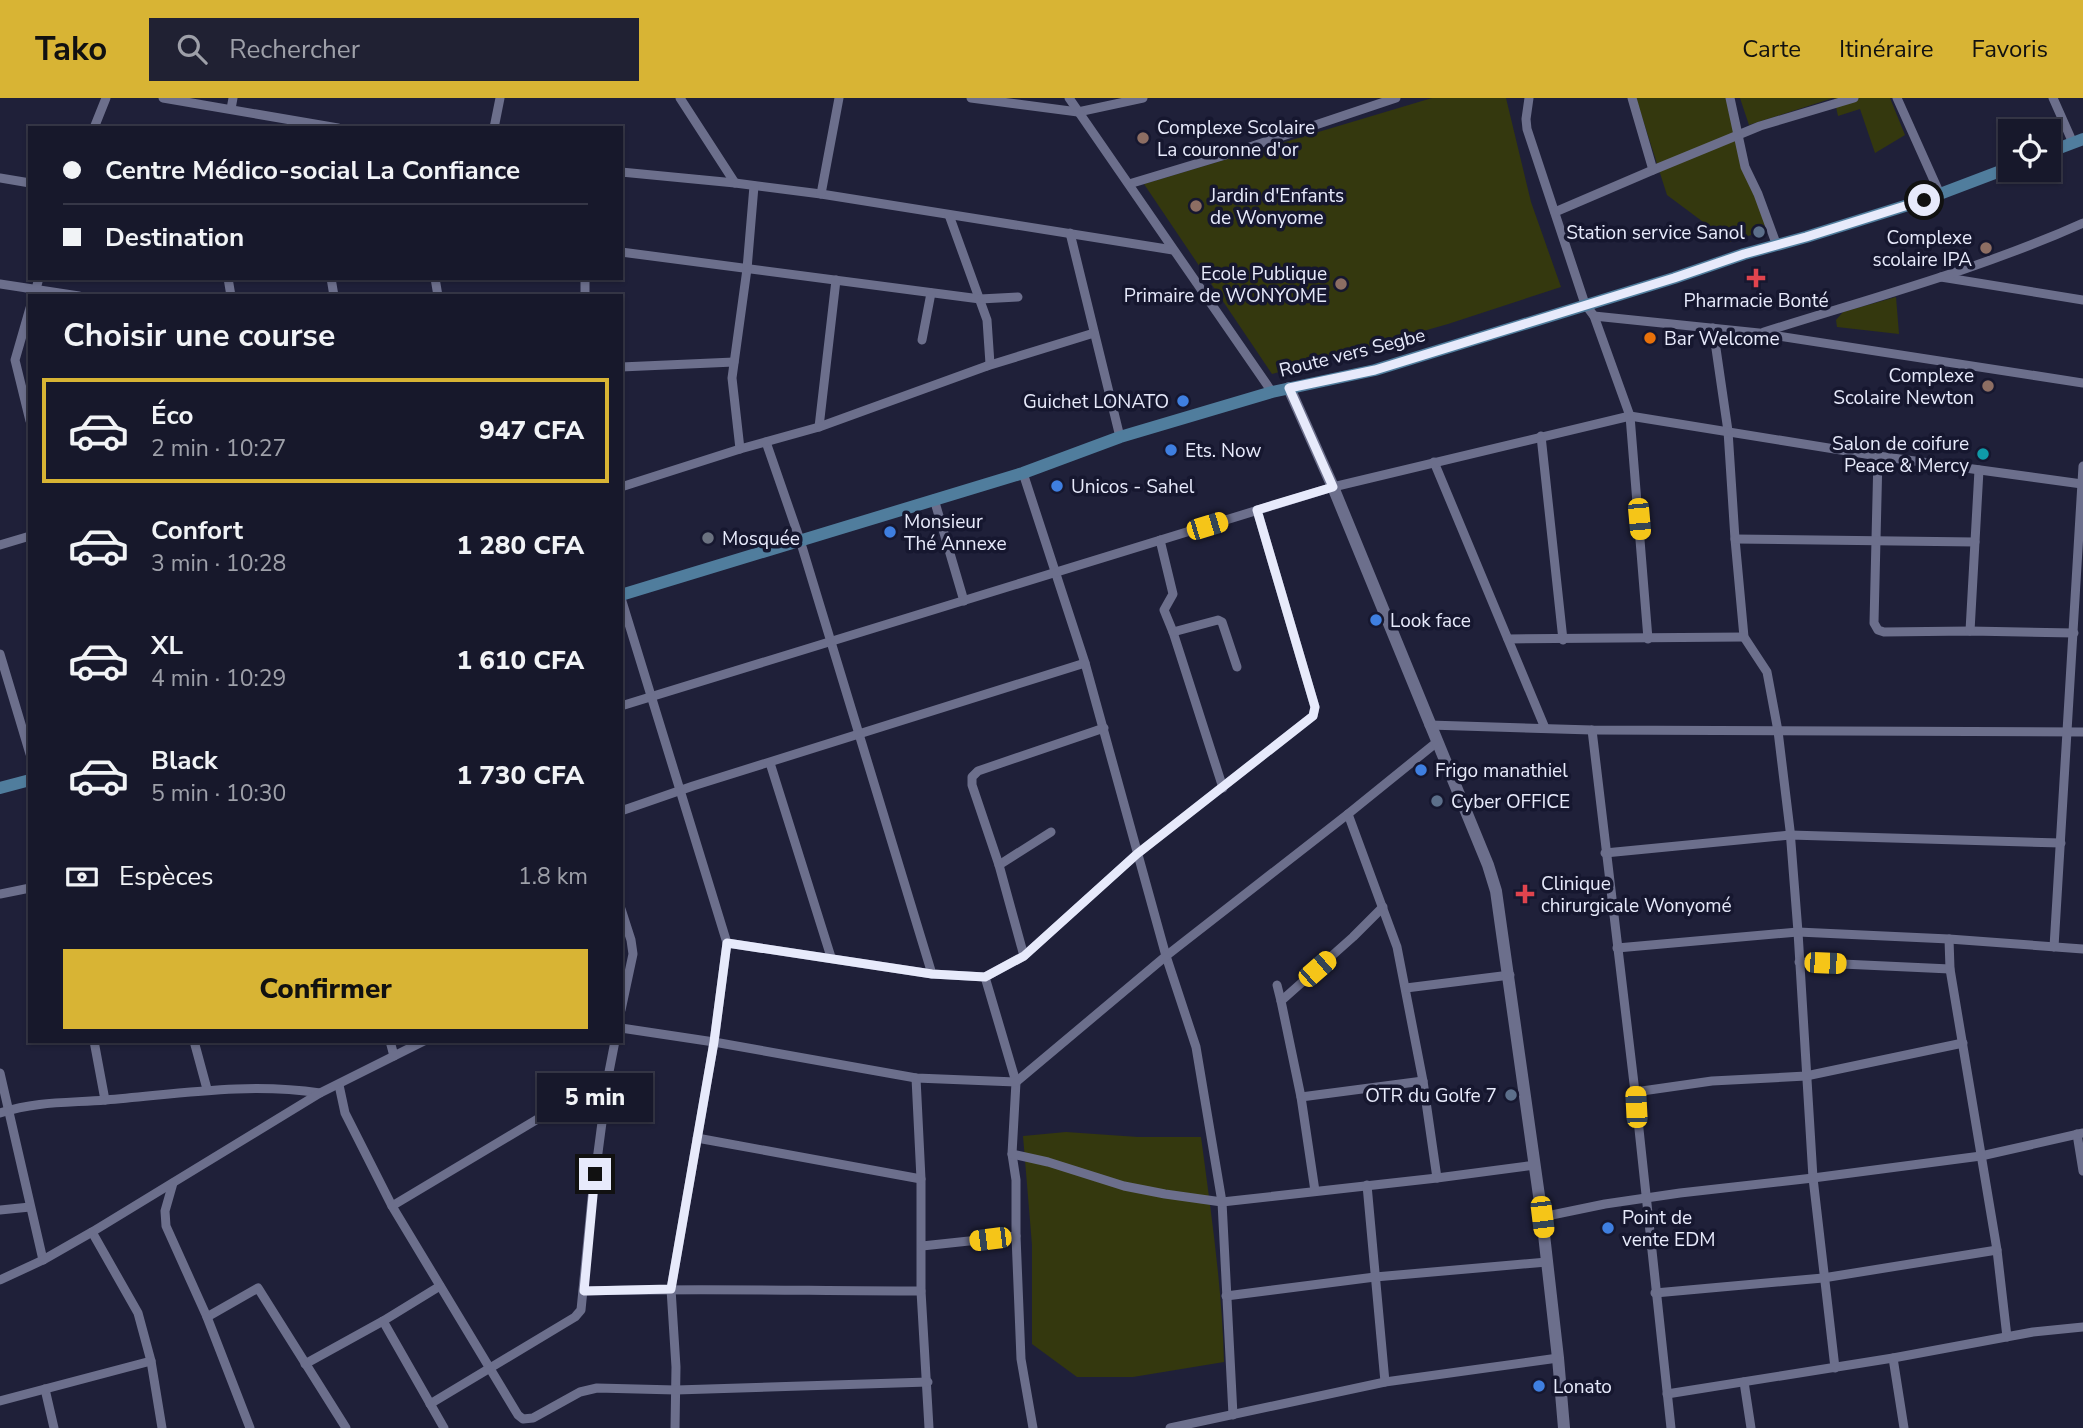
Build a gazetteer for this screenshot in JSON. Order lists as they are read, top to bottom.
{
  "streets": {
    "main road": ["Route vers Segbe"]
  },
  "places": {
    "other": [
      "Complexe Scolaire La couronne d'or",
      "Jardin d'Enfants de Wonyome",
      "Station service Sanol",
      "Complexe scolaire IPA",
      "Ecole Publique Primaire de WONYOME",
      "Bar Welcome",
      "Complexe Scolaire Newton",
      "Guichet LONATO",
      "Ets. Now",
      "Salon de coifure Peace & Mercy",
      "Unicos - Sahel",
      "Monsieur Thé Annexe",
      "Mosquée",
      "Look face",
      "Frigo manathiel",
      "Cyber OFFICE",
      "OTR du Golfe 7",
      "Point de vente EDM",
      "Lonato"
    ],
    "health": ["Pharmacie Bonté", "Clinique chirurgicale Wonyomé"]
  },
  "page": {
    "header": "Tako",
    "search": "Rechercher",
    "nav": ["Carte", "Itinéraire", "Favoris"],
    "banner": ["Centre Médico-social La Confiance", "Destination"],
    "heading": "Choisir une course",
    "list": [
      {
        "name": "Éco",
        "note": "2 min · 10:27",
        "value": "947 CFA"
      },
      {
        "name": "Confort",
        "note": "3 min · 10:28",
        "value": "1 280 CFA"
      },
      {
        "name": "XL",
        "note": "4 min · 10:29",
        "value": "1 610 CFA"
      },
      {
        "name": "Black",
        "note": "5 min · 10:30",
        "value": "1 730 CFA"
      }
    ],
    "pay": ["Espèces", "1.8 km"],
    "buttons": "Confirmer",
    "bubble": "5 min"
  }
}
